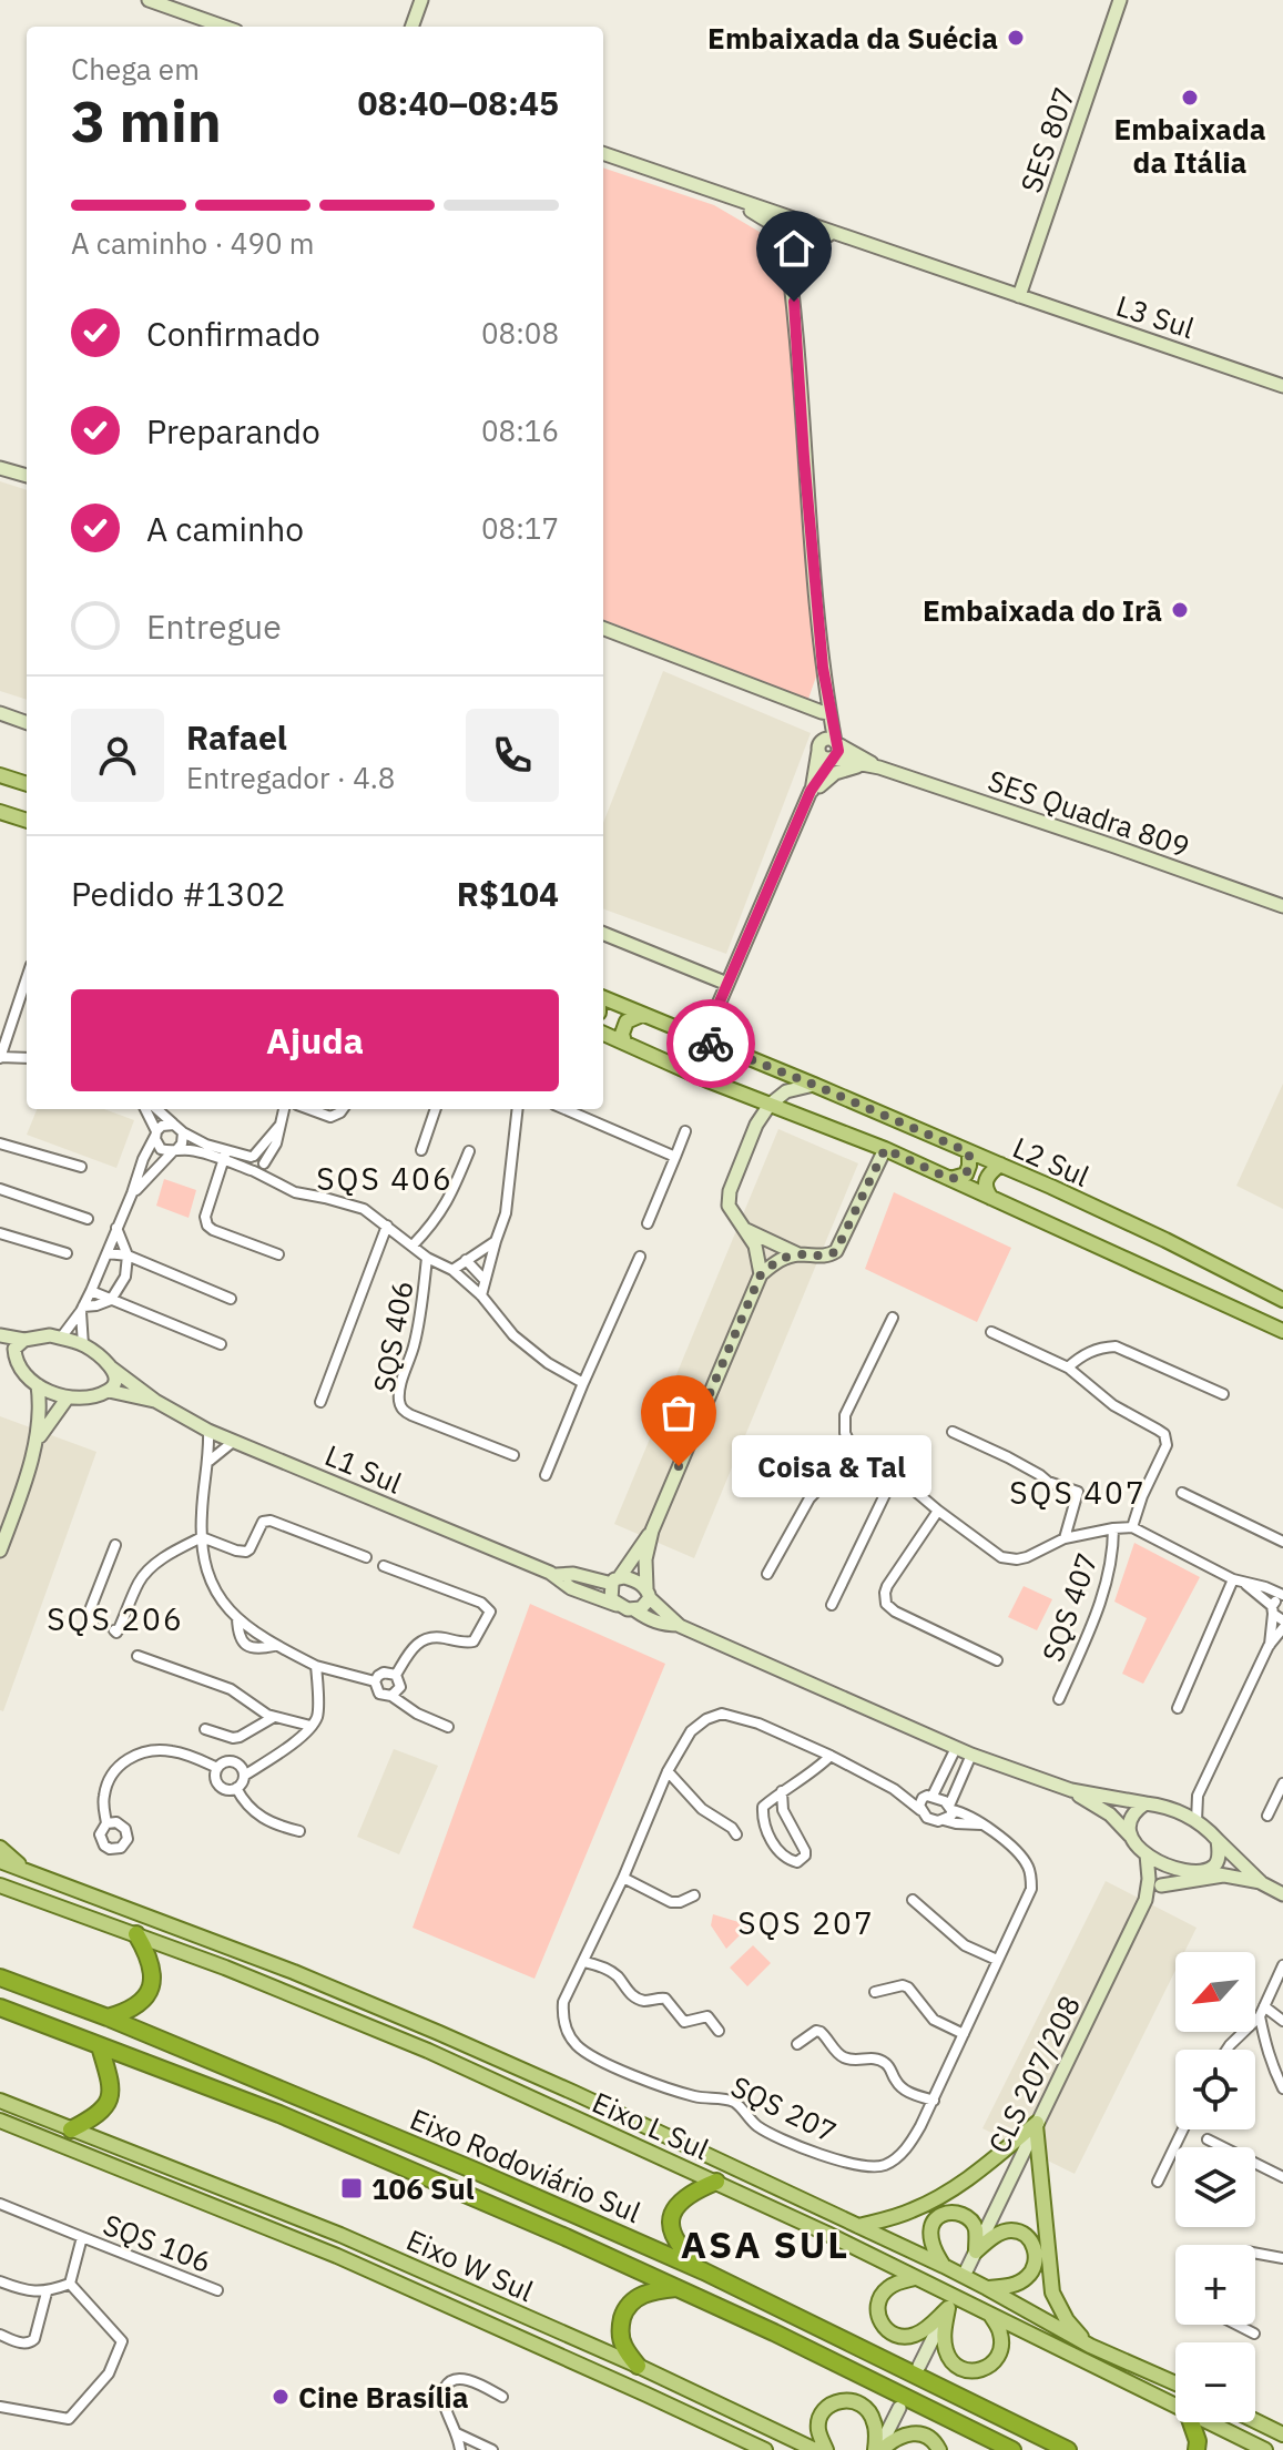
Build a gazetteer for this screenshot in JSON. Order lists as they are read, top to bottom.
{
  "streets": {
    "highway": ["Eixo Rodoviário Sul"],
    "main road": ["L2 Sul", "Eixo L Sul", "Eixo W Sul"],
    "street": [
      "SES 807",
      "L3 Sul",
      "SES Quadra 809",
      "SQS 406",
      "L1 Sul",
      "SQS 407",
      "CLS 207/208",
      "SQS 207",
      "SQS 106"
    ]
  },
  "crossings": [
    ["SES 807", "L3 Sul"]
  ],
  "districts": [
    "SQS 406",
    "SQS 407",
    "SQS 206",
    "SQS 207",
    "ASA SUL"
  ],
  "places": {
    "other": [
      "Embaixada da Suécia",
      "Embaixada da Itália",
      "Embaixada do Irã",
      "Coisa & Tal",
      "Cine Brasília"
    ],
    "transit": ["106 Sul"]
  },
  "north": "bottom left",
  "page": {
    "heading": ["3 min", "Chega em", "08:40–08:45"],
    "panel": [
      "Rafael",
      "Entregador · 4.8",
      "Pedido #1302",
      "R$104"
    ],
    "bar": "A caminho · 490 m",
    "list": [
      ["Confirmado", "08:08"],
      ["Preparando", "08:16"],
      ["A caminho", "08:17"],
      "Entregue"
    ],
    "buttons": "Ajuda",
    "bubble": "Coisa & Tal",
    "map_buttons": ["+", "−"]
  }
}
